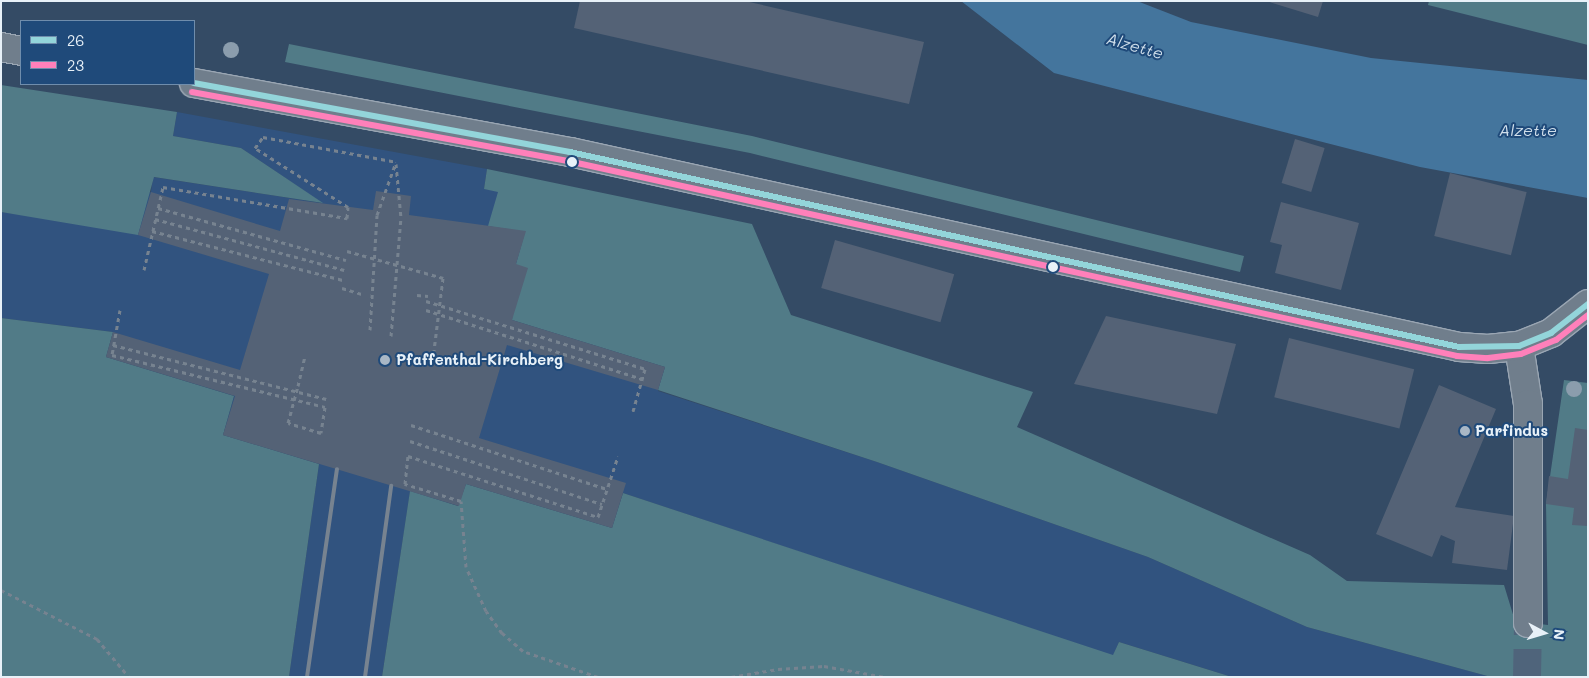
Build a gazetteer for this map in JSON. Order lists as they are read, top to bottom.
{
  "water": ["Alzette"],
  "places": ["Pfaffenthal-Kirchberg", "Parfindus"],
  "lines": ["transit line 26", "transit line 23"],
  "legend": ["26", "23"],
  "north": "right"
}
